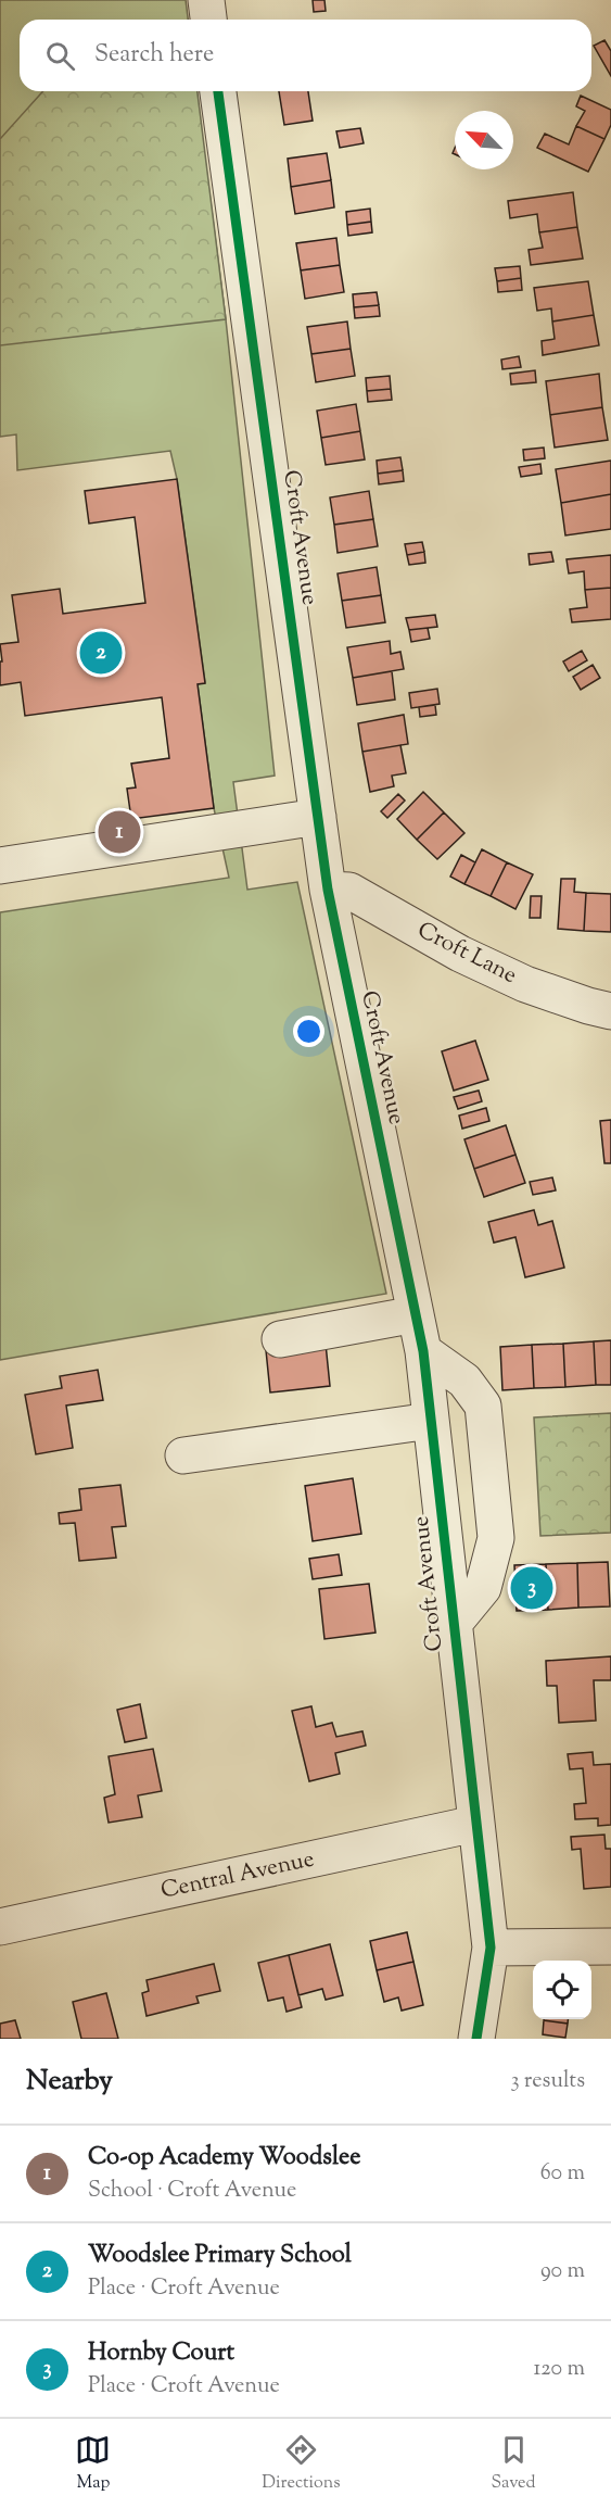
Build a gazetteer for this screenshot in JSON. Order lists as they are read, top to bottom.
{
  "streets": {
    "street": ["Croft Avenue", "Croft Lane", "Central Avenue"]
  },
  "crossings": [
    ["Croft Avenue", "Croft Lane"],
    ["Croft Avenue", "Central Avenue"]
  ],
  "north": "top left",
  "page": {
    "search": "Search here",
    "pins": ["2", "1", "3"],
    "heading": ["Nearby", "3 results"],
    "list": [
      {
        "mark": "1",
        "name": "Co-op Academy Woodslee",
        "note": "School · Croft Avenue",
        "value": "60 m"
      },
      {
        "mark": "2",
        "name": "Woodslee Primary School",
        "note": "Place · Croft Avenue",
        "value": "90 m"
      },
      {
        "mark": "3",
        "name": "Hornby Court",
        "note": "Place · Croft Avenue",
        "value": "120 m"
      }
    ],
    "nav": ["Map", "Directions", "Saved"]
  }
}
